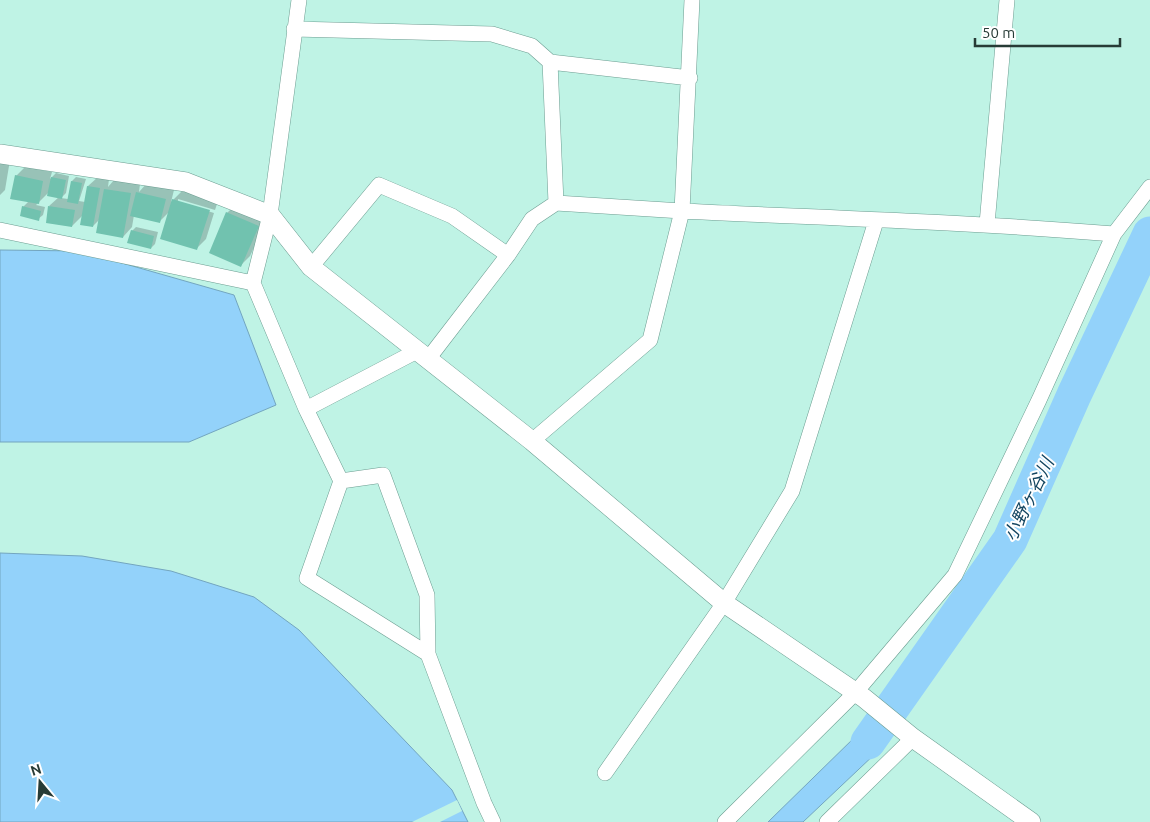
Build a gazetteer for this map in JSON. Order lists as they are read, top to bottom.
{
  "water": ["小野ヶ谷川"],
  "scale_bar": "50 m",
  "north": "top"
}
